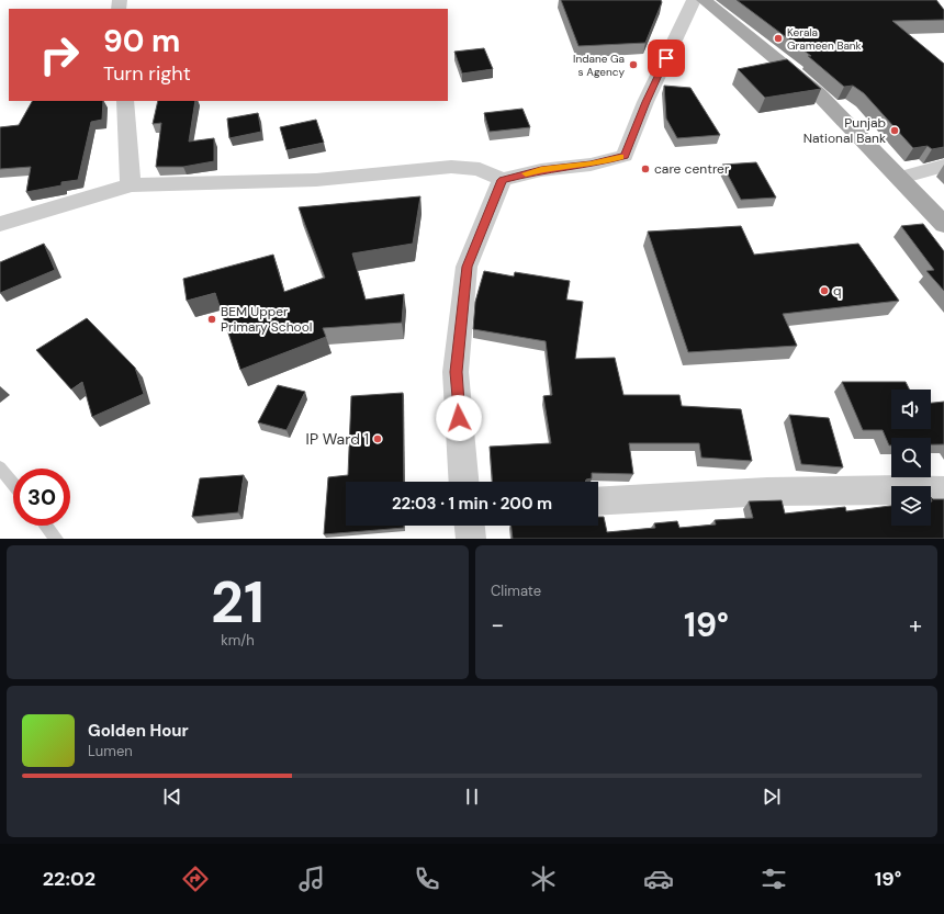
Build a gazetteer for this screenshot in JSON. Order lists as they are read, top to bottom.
{
  "places": [
    "Kerala Grameen Bank",
    "Indane Ga s Agency",
    "Punjab National Bank",
    "care centrer",
    "q",
    "BEM Upper Primary School",
    "IP Ward 1"
  ],
  "page": {
    "turn": ["90 m", "Turn right"],
    "limit": "30",
    "trip": "22:03 · 1 min · 200 m",
    "tile": [
      ["21", "km/h"],
      "Climate"
    ],
    "heat": ["−", "19°", "+"],
    "song": ["Golden Hour", "Lumen"],
    "tabs": ["22:02", "19°"]
  }
}
